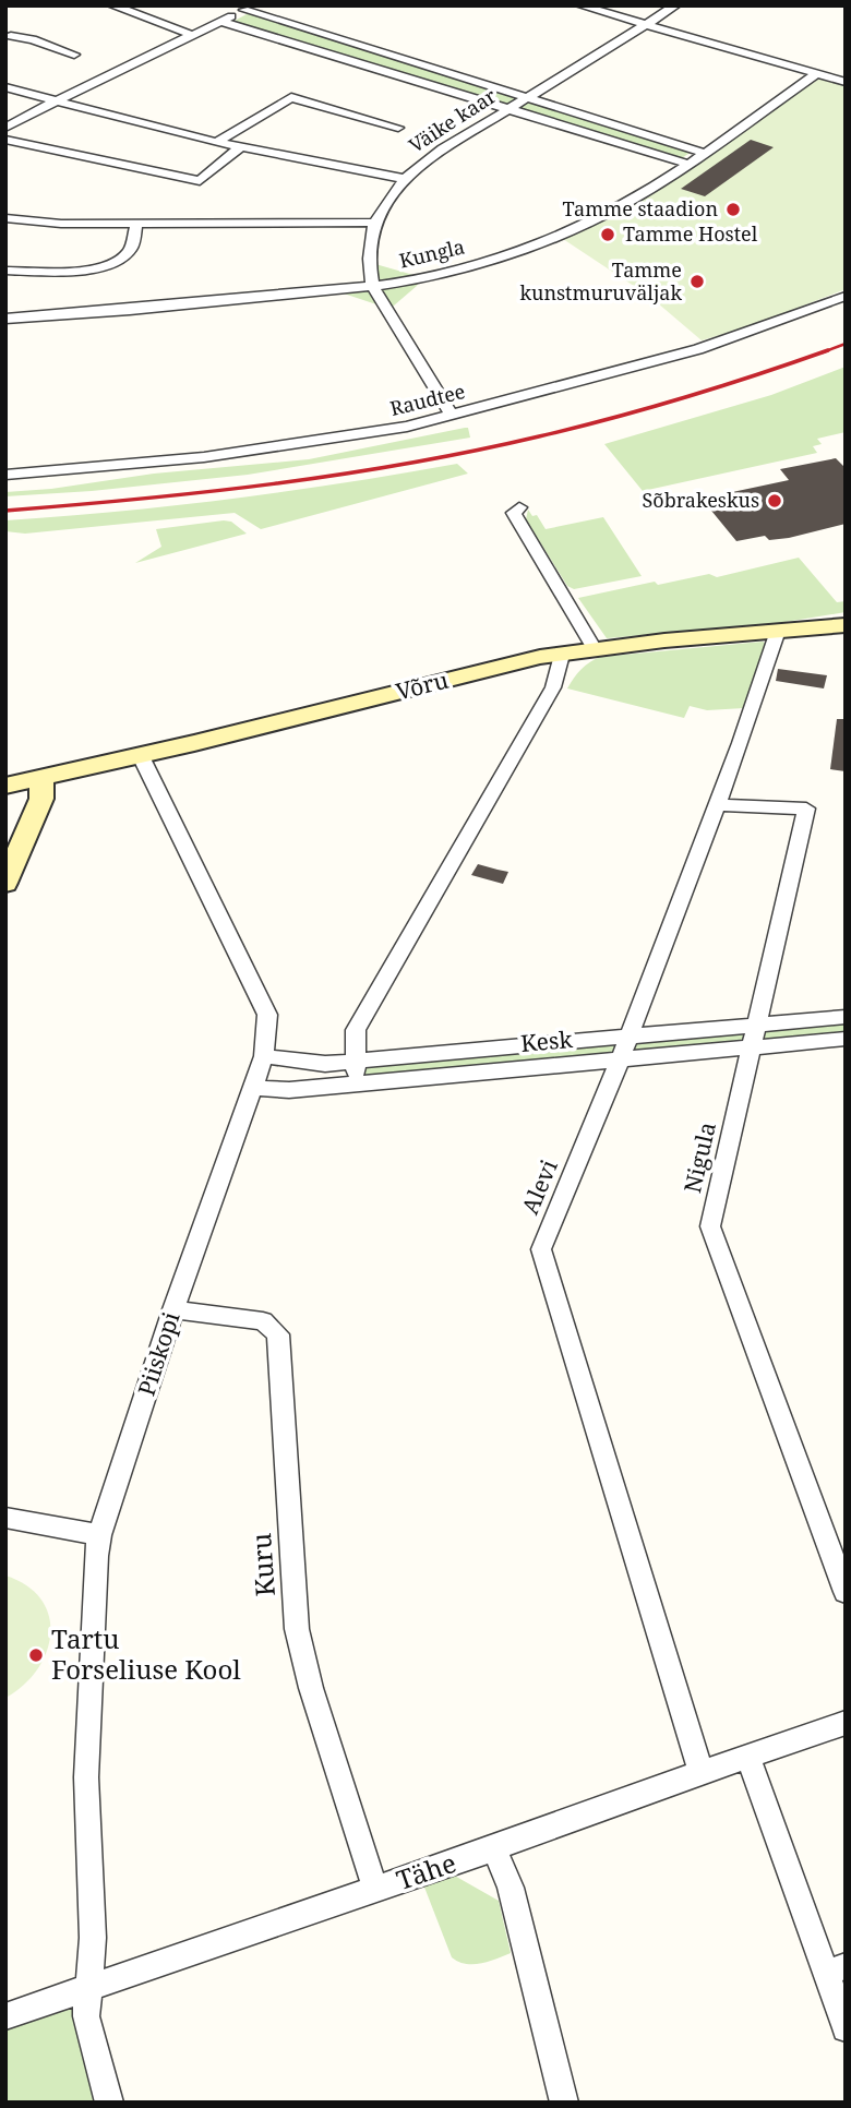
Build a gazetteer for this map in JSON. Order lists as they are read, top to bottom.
{
  "streets": {
    "main road": ["Võru"],
    "street": [
      "Väike kaar",
      "Kungla",
      "Raudtee",
      "Kesk",
      "Nigula",
      "Alevi",
      "Piiskopi",
      "Kuru",
      "Tähe"
    ]
  },
  "crossings": [
    ["Väike kaar", "Kungla"],
    ["Võru", "Alevi"],
    ["Võru", "Piiskopi"],
    ["Kesk", "Nigula"],
    ["Kesk", "Alevi"],
    ["Kesk", "Piiskopi"],
    ["Nigula", "Alevi"],
    ["Alevi", "Tähe"],
    ["Piiskopi", "Kuru"],
    ["Piiskopi", "Tähe"],
    ["Kuru", "Tähe"]
  ],
  "places": [
    "Tamme staadion",
    "Tamme Hostel",
    "Tamme kunstmuruväljak",
    "Sõbrakeskus",
    "Tartu Forseliuse Kool"
  ]
}
